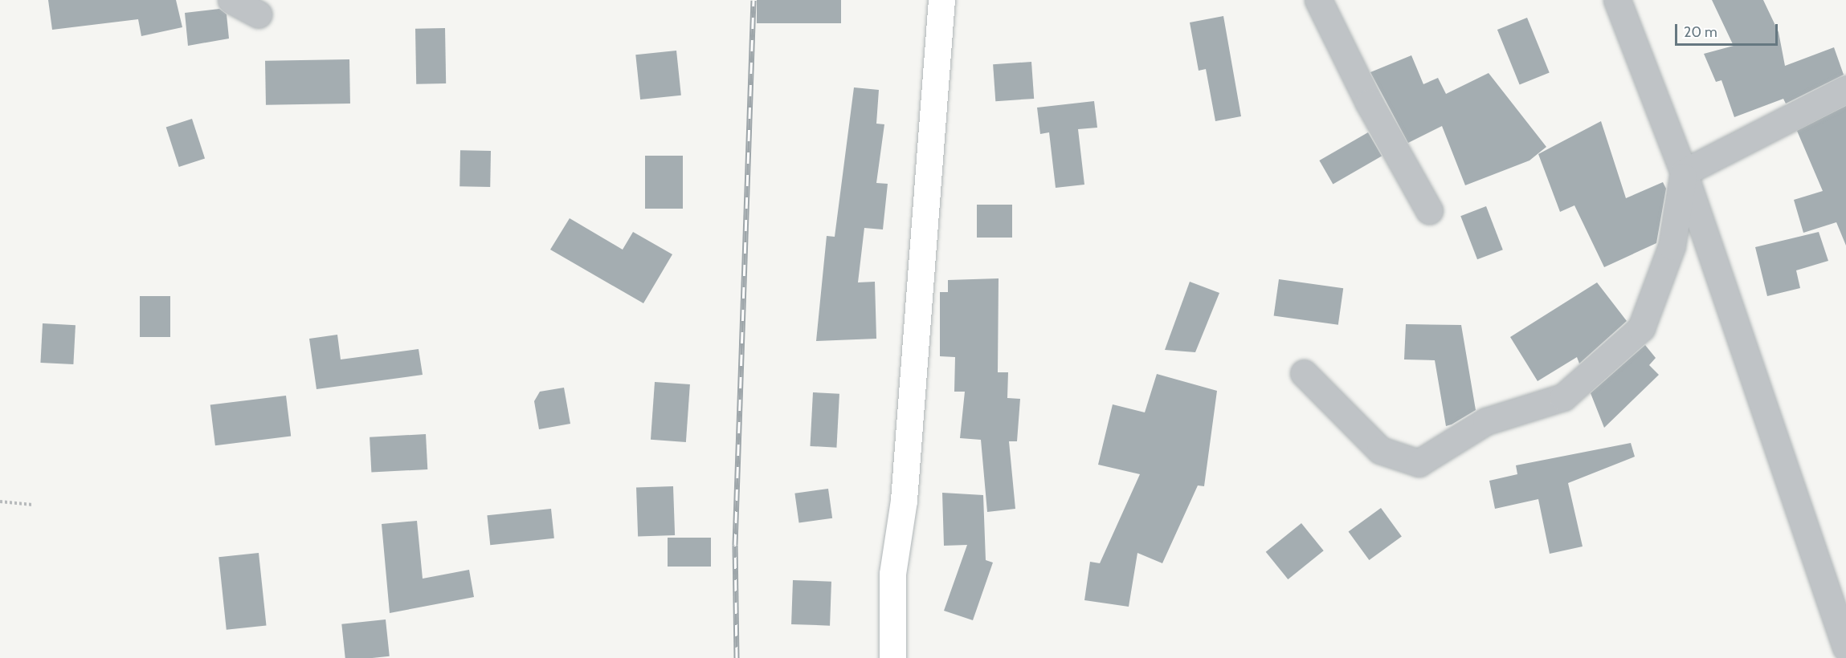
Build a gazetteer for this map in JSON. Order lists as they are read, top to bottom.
{
  "scale_bar": "20 m"
}
